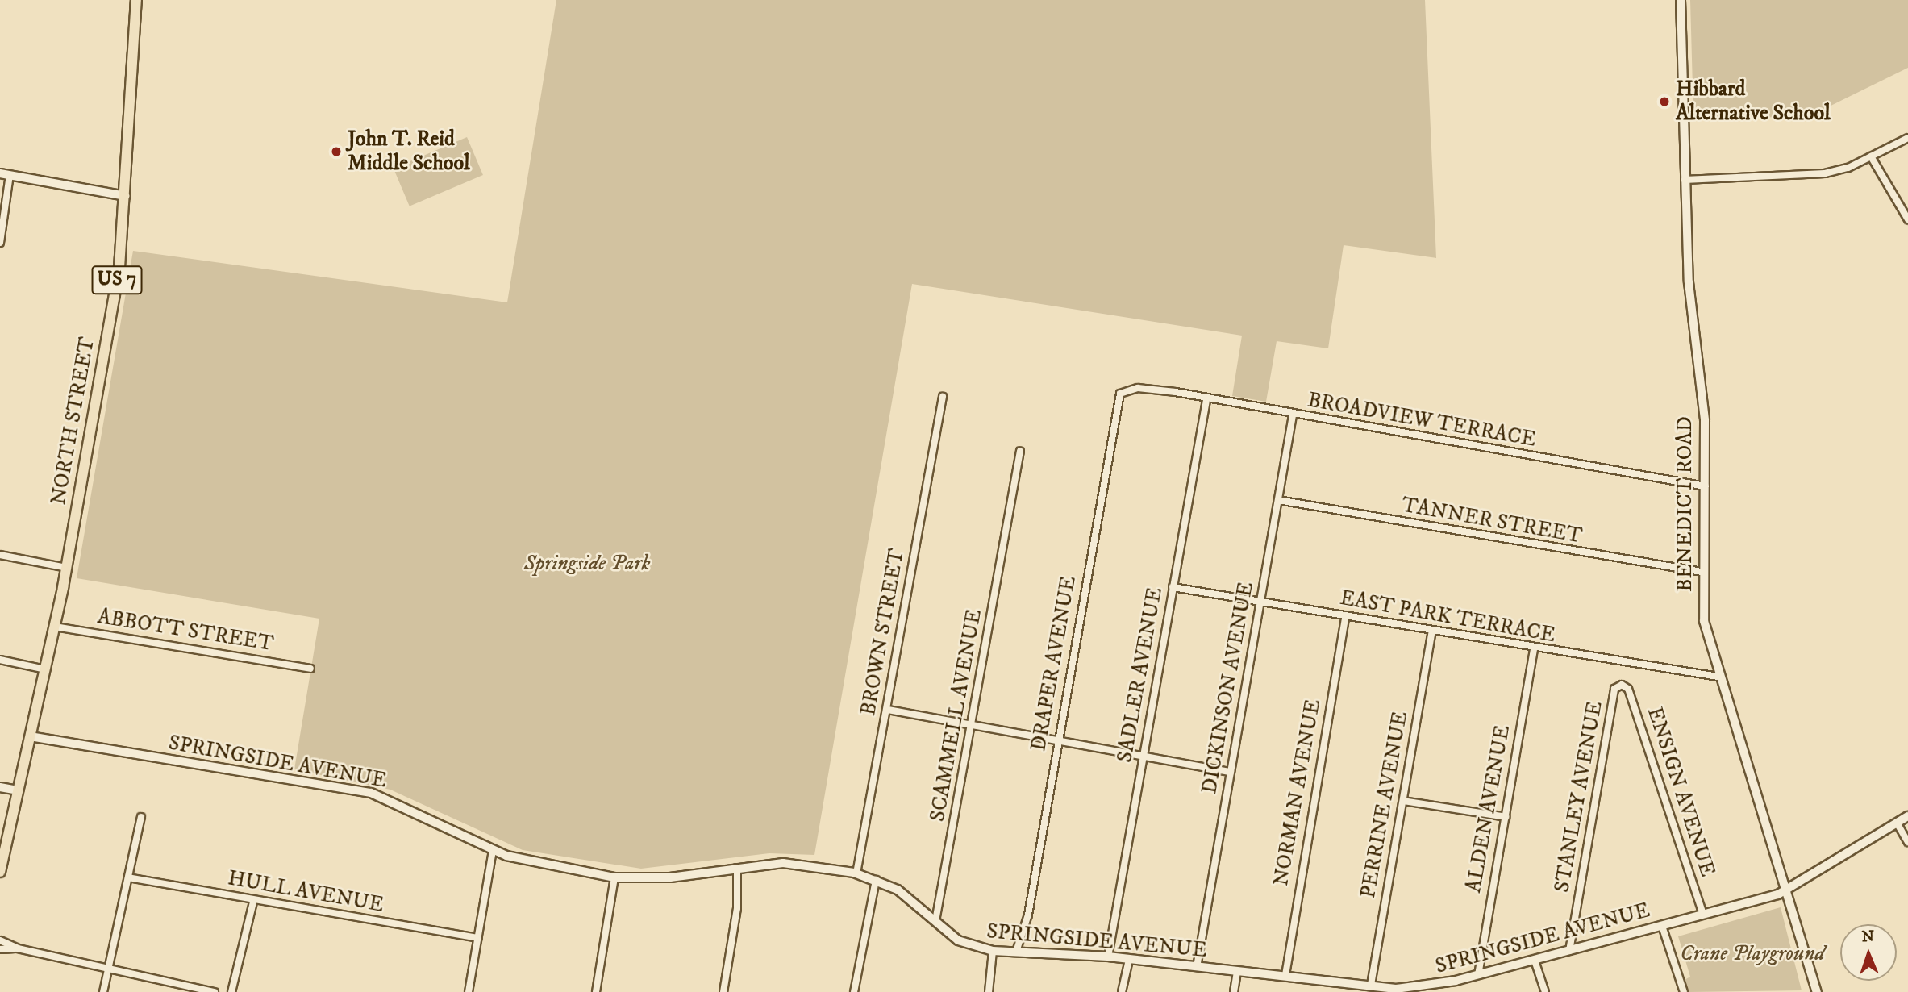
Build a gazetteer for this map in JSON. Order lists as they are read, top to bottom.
{
  "streets": {
    "main road": ["US 7", "NORTH STREET"],
    "street": [
      "BROADVIEW TERRACE",
      "BENEDICT ROAD",
      "TANNER STREET",
      "EAST PARK TERRACE",
      "ABBOTT STREET",
      "BROWN STREET",
      "DRAPER AVENUE",
      "SADLER AVENUE",
      "DICKINSON AVENUE",
      "SCAMMELL AVENUE",
      "SPRINGSIDE AVENUE",
      "ENSIGN AVENUE",
      "NORMAN AVENUE",
      "STANLEY AVENUE",
      "PERRINE AVENUE",
      "ALDEN AVENUE",
      "HULL AVENUE"
    ]
  },
  "crossings": [
    ["BROADVIEW TERRACE", "BENEDICT ROAD"],
    ["BROADVIEW TERRACE", "DRAPER AVENUE"],
    ["BROADVIEW TERRACE", "SADLER AVENUE"],
    ["BROADVIEW TERRACE", "DICKINSON AVENUE"],
    ["NORTH STREET", "ABBOTT STREET"],
    ["NORTH STREET", "SPRINGSIDE AVENUE"],
    ["BENEDICT ROAD", "TANNER STREET"],
    ["BENEDICT ROAD", "EAST PARK TERRACE"],
    ["BENEDICT ROAD", "SPRINGSIDE AVENUE"],
    ["TANNER STREET", "DICKINSON AVENUE"],
    ["EAST PARK TERRACE", "SADLER AVENUE"],
    ["EAST PARK TERRACE", "DICKINSON AVENUE"],
    ["EAST PARK TERRACE", "NORMAN AVENUE"],
    ["EAST PARK TERRACE", "PERRINE AVENUE"],
    ["EAST PARK TERRACE", "ALDEN AVENUE"],
    ["BROWN STREET", "SPRINGSIDE AVENUE"],
    ["DRAPER AVENUE", "SPRINGSIDE AVENUE"],
    ["SADLER AVENUE", "SPRINGSIDE AVENUE"],
    ["DICKINSON AVENUE", "SPRINGSIDE AVENUE"],
    ["SCAMMELL AVENUE", "SPRINGSIDE AVENUE"],
    ["SPRINGSIDE AVENUE", "ENSIGN AVENUE"],
    ["SPRINGSIDE AVENUE", "NORMAN AVENUE"],
    ["SPRINGSIDE AVENUE", "STANLEY AVENUE"],
    ["SPRINGSIDE AVENUE", "PERRINE AVENUE"],
    ["SPRINGSIDE AVENUE", "ALDEN AVENUE"],
    ["ENSIGN AVENUE", "STANLEY AVENUE"]
  ],
  "parks": ["Springside Park", "Crane Playground"],
  "places": ["Hibbard Alternative School", "John T. Reid Middle School"],
  "north": "top"
}
